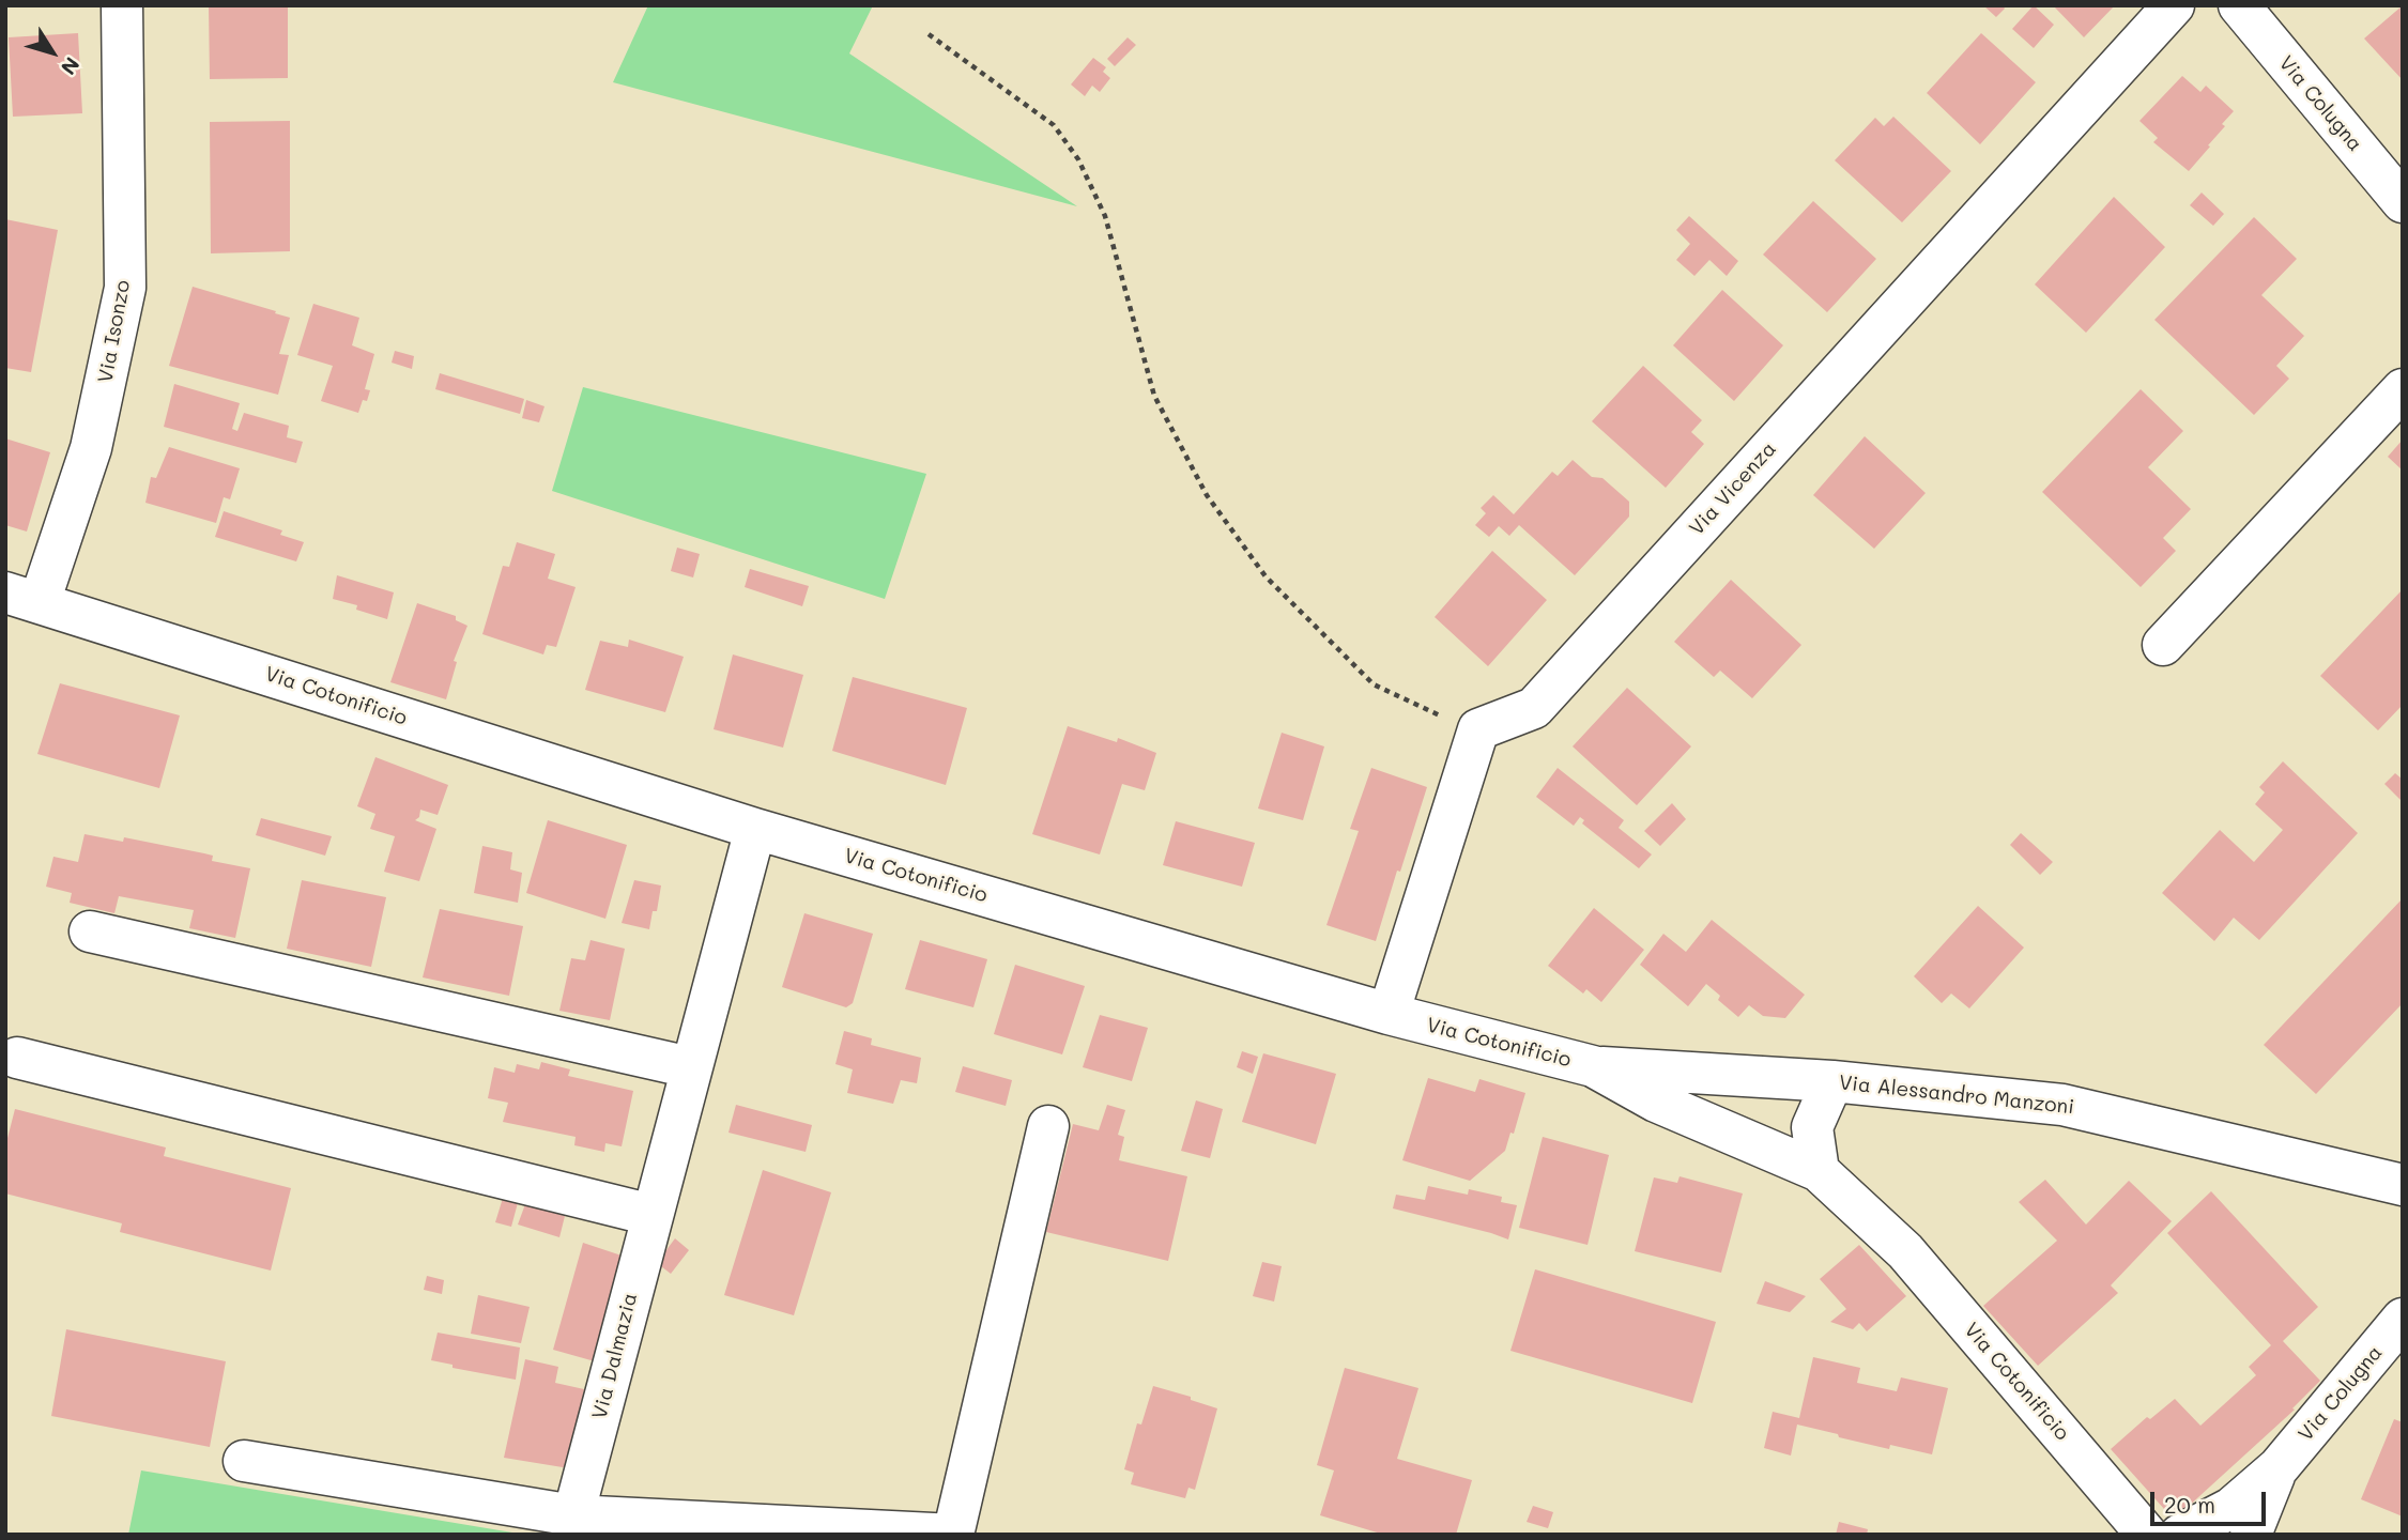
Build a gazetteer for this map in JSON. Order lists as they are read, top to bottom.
{
  "streets": {
    "street": [
      "Via Colugna",
      "Via Isonzo",
      "Via Vicenza",
      "Via Cotonificio",
      "Via Alessandro Manzoni",
      "Via Dalmazia"
    ]
  },
  "crossings": [
    ["Via Isonzo", "Via Cotonificio"],
    ["Via Cotonificio", "Via Alessandro Manzoni"],
    ["Via Cotonificio", "Via Dalmazia"]
  ],
  "scale_bar": "20 m",
  "north": "bottom right"
}
